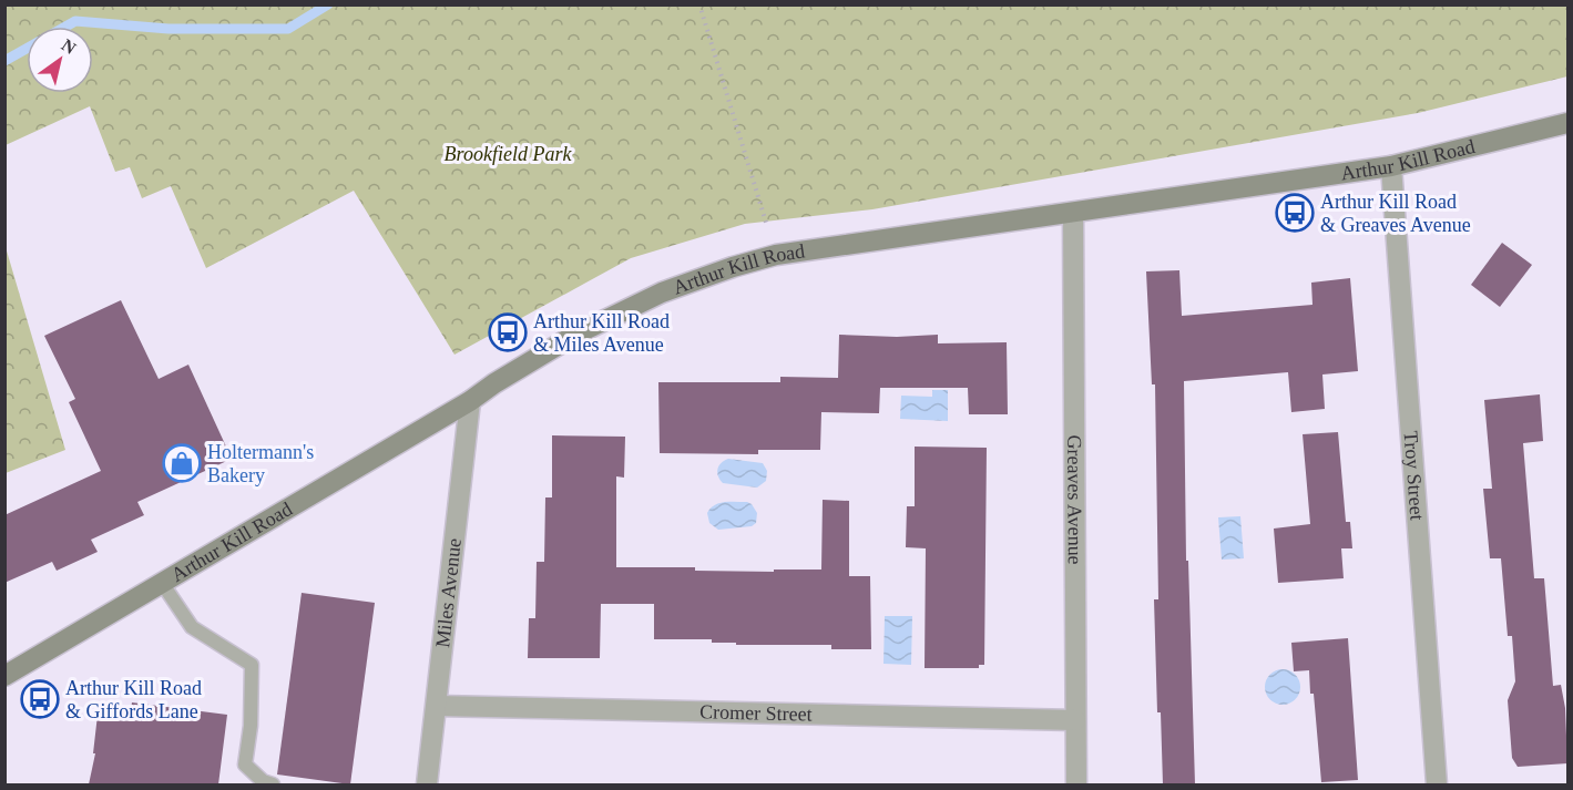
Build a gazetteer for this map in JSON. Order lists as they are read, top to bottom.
{
  "streets": {
    "street": [
      "Arthur Kill Road",
      "Troy Street",
      "Greaves Avenue",
      "Miles Avenue",
      "Cromer Street"
    ]
  },
  "crossings": [
    ["Arthur Kill Road", "Troy Street"],
    ["Arthur Kill Road", "Greaves Avenue"],
    ["Arthur Kill Road", "Miles Avenue"],
    ["Greaves Avenue", "Cromer Street"],
    ["Miles Avenue", "Cromer Street"]
  ],
  "parks": ["Brookfield Park"],
  "places": {
    "bus stop": ["Arthur Kill Road & Greaves Avenue", "Arthur Kill Road & Miles Avenue", "Arthur Kill Road & Giffords Lane"],
    "shop": ["Holtermann's Bakery"]
  },
  "north": "top right"
}
